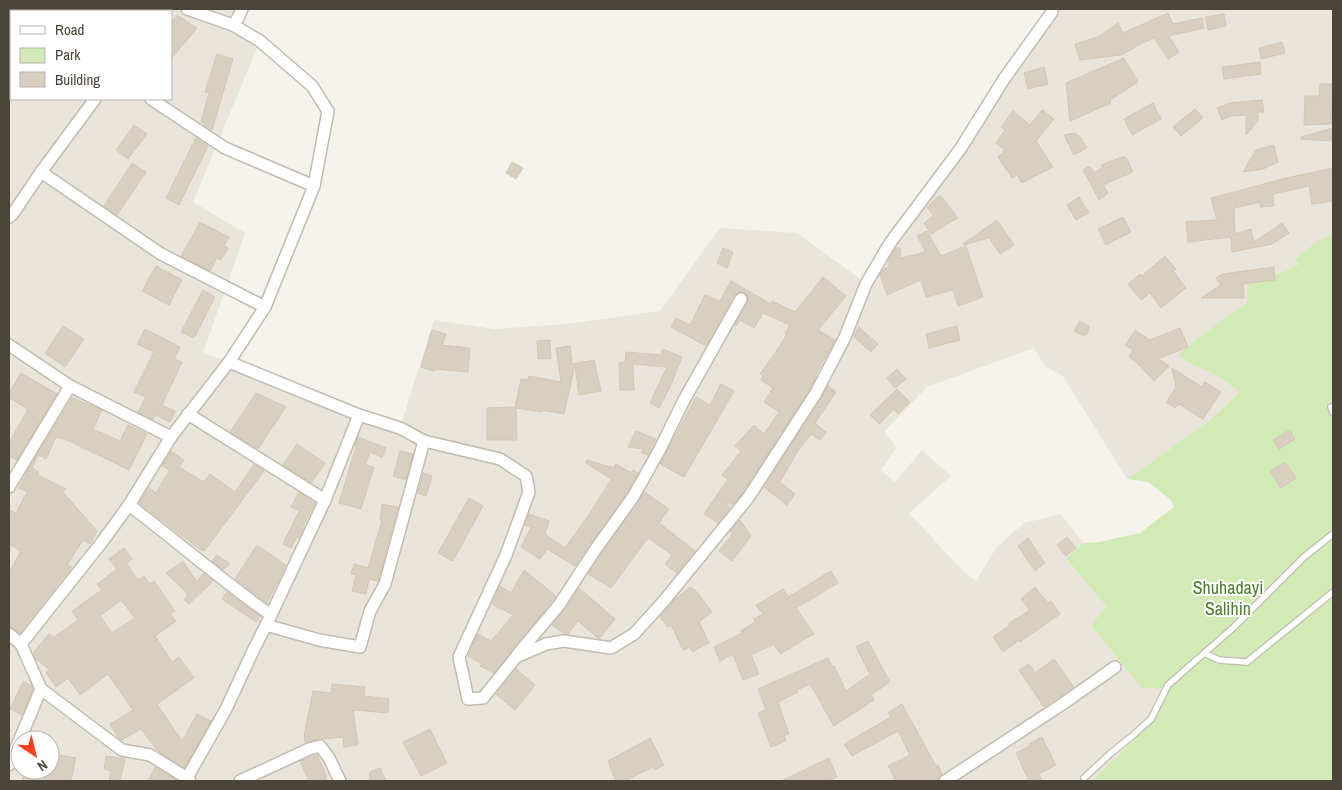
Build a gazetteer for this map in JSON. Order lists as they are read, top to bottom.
{
  "parks": ["Shuhadayi Salihin"],
  "legend": ["Road", "Park", "Building"],
  "north": "bottom right"
}
